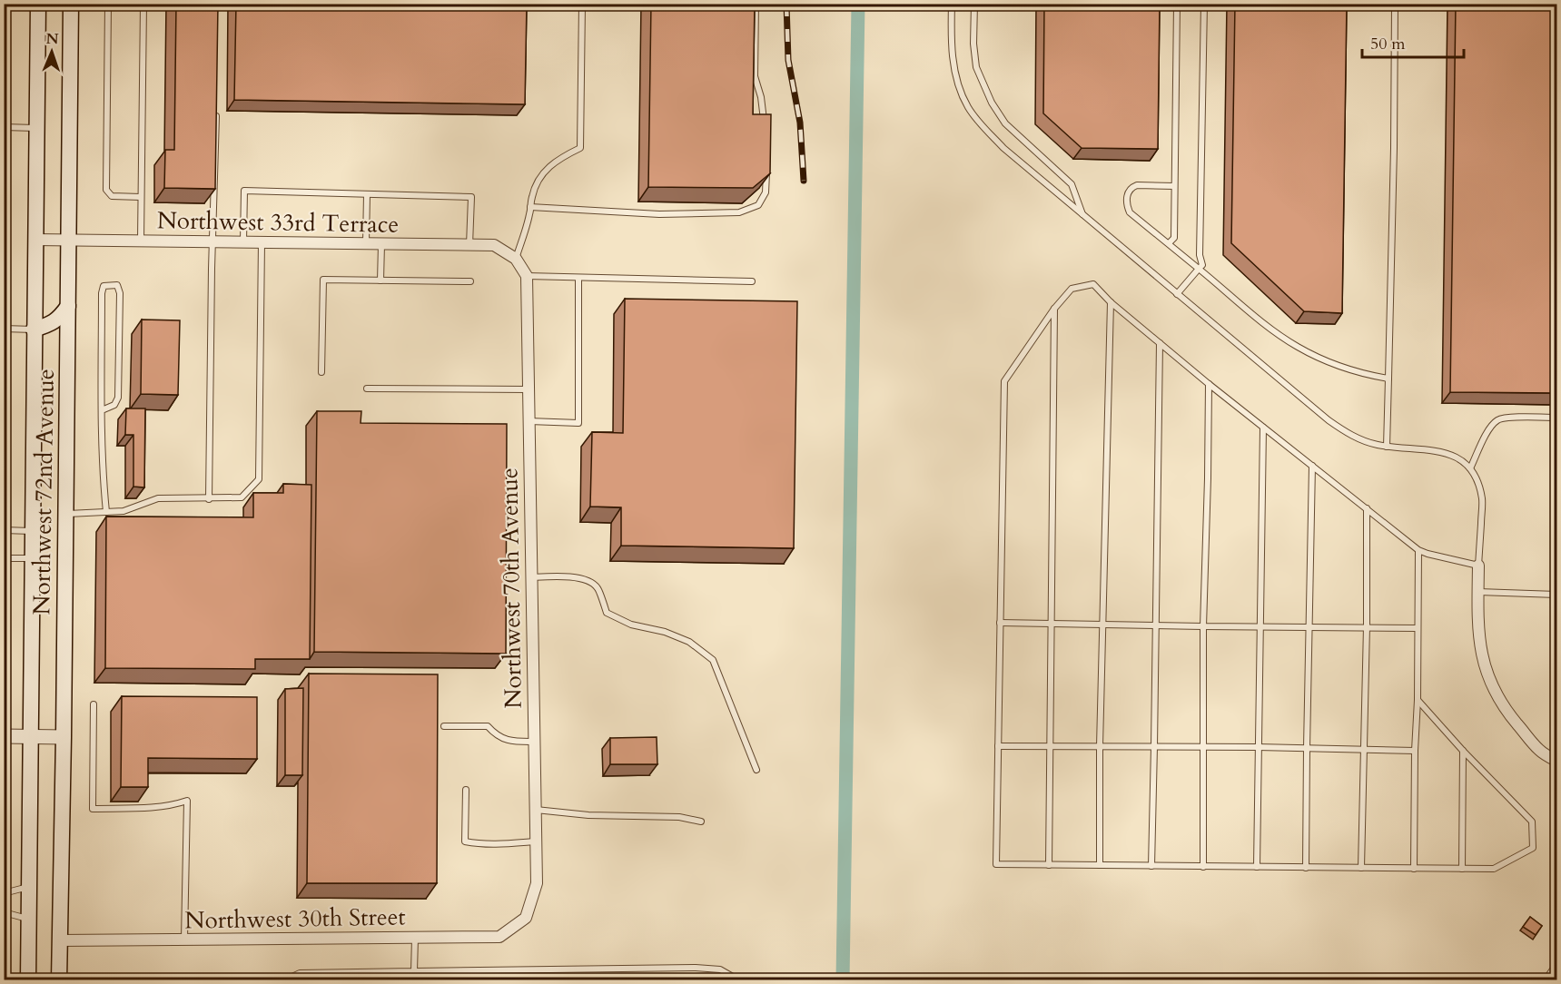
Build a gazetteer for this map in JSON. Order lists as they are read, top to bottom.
{
  "streets": {
    "main road": ["Northwest 72nd Avenue"],
    "street": ["Northwest 33rd Terrace", "Northwest 70th Avenue", "Northwest 30th Street"]
  },
  "crossings": [
    ["Northwest 33rd Terrace", "Northwest 72nd Avenue"],
    ["Northwest 72nd Avenue", "Northwest 30th Street"],
    ["Northwest 70th Avenue", "Northwest 30th Street"]
  ],
  "scale_bar": "50 m",
  "north": "top"
}
